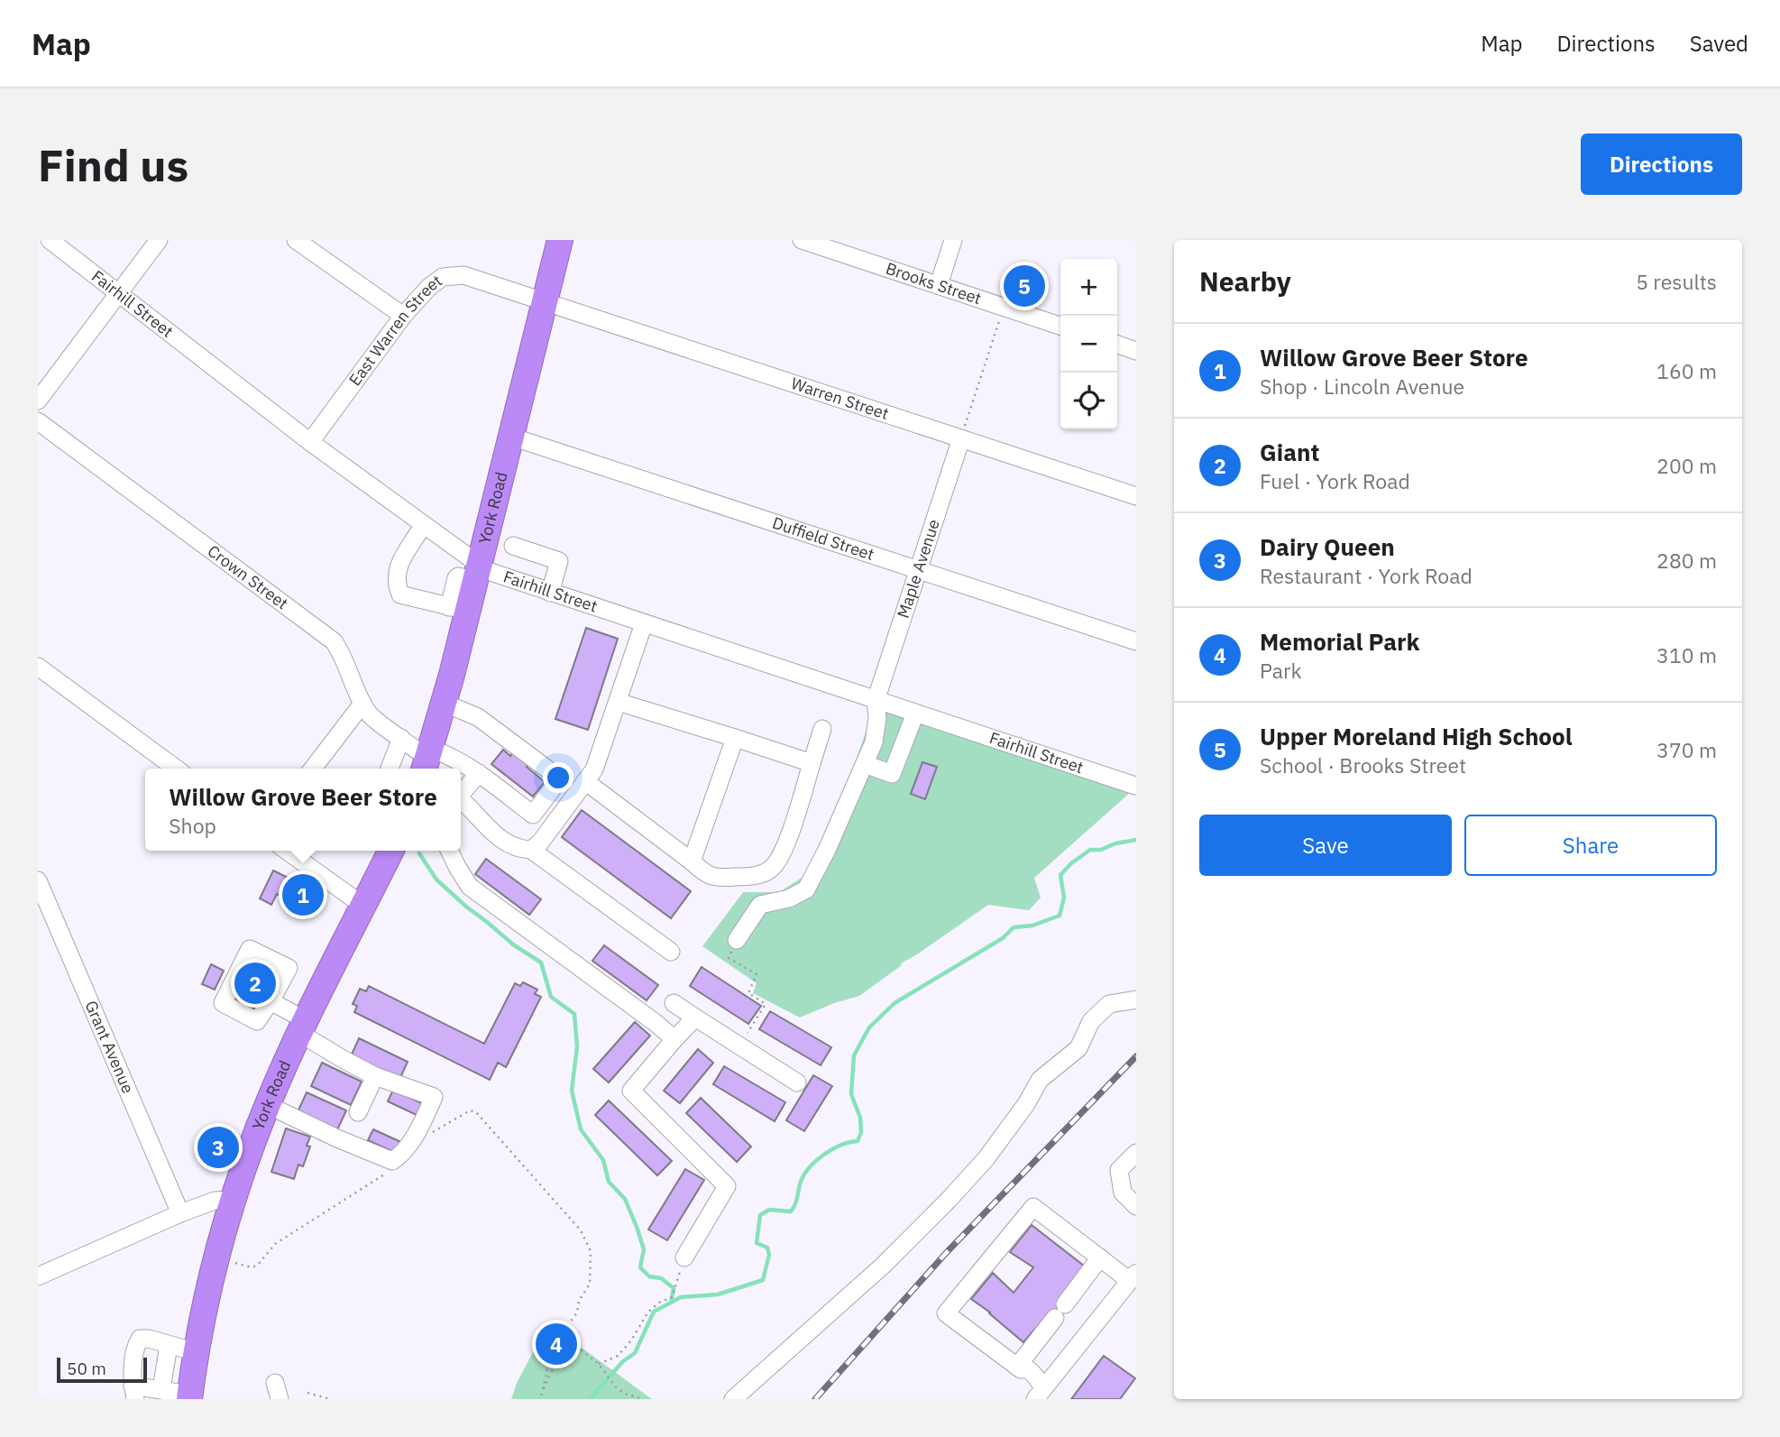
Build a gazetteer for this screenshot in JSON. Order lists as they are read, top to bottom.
{
  "streets": {
    "highway": ["York Road"],
    "street": [
      "Brooks Street",
      "Fairhill Street",
      "East Warren Street",
      "Warren Street",
      "Duffield Street",
      "Maple Avenue",
      "Crown Street",
      "Grant Avenue"
    ]
  },
  "crossings": [
    ["Fairhill Street", "East Warren Street"],
    ["Fairhill Street", "York Road"],
    ["Fairhill Street", "Maple Avenue"],
    ["East Warren Street", "Warren Street"],
    ["East Warren Street", "York Road"],
    ["Warren Street", "York Road"],
    ["Warren Street", "Maple Avenue"],
    ["York Road", "Duffield Street"],
    ["York Road", "Crown Street"],
    ["Duffield Street", "Maple Avenue"]
  ],
  "scale_bar": "50 m",
  "page": {
    "header": "Map",
    "nav": ["Map", "Directions", "Saved"],
    "buttons": [
      "Directions",
      ["Save", "Share"]
    ],
    "title": "Find us",
    "heading": ["Nearby", "5 results"],
    "map_buttons": ["+", "−"],
    "pins": [
      "5",
      "1",
      "2",
      "3",
      "4"
    ],
    "list": [
      {
        "mark": "1",
        "name": "Willow Grove Beer Store",
        "note": "Shop · Lincoln Avenue",
        "value": "160 m"
      },
      {
        "mark": "2",
        "name": "Giant",
        "note": "Fuel · York Road",
        "value": "200 m"
      },
      {
        "mark": "3",
        "name": "Dairy Queen",
        "note": "Restaurant · York Road",
        "value": "280 m"
      },
      {
        "mark": "4",
        "name": "Memorial Park",
        "note": "Park",
        "value": "310 m"
      },
      {
        "mark": "5",
        "name": "Upper Moreland High School",
        "note": "School · Brooks Street",
        "value": "370 m"
      }
    ],
    "popup": ["Willow Grove Beer Store", "Shop"],
    "scale": "50 m"
  }
}
